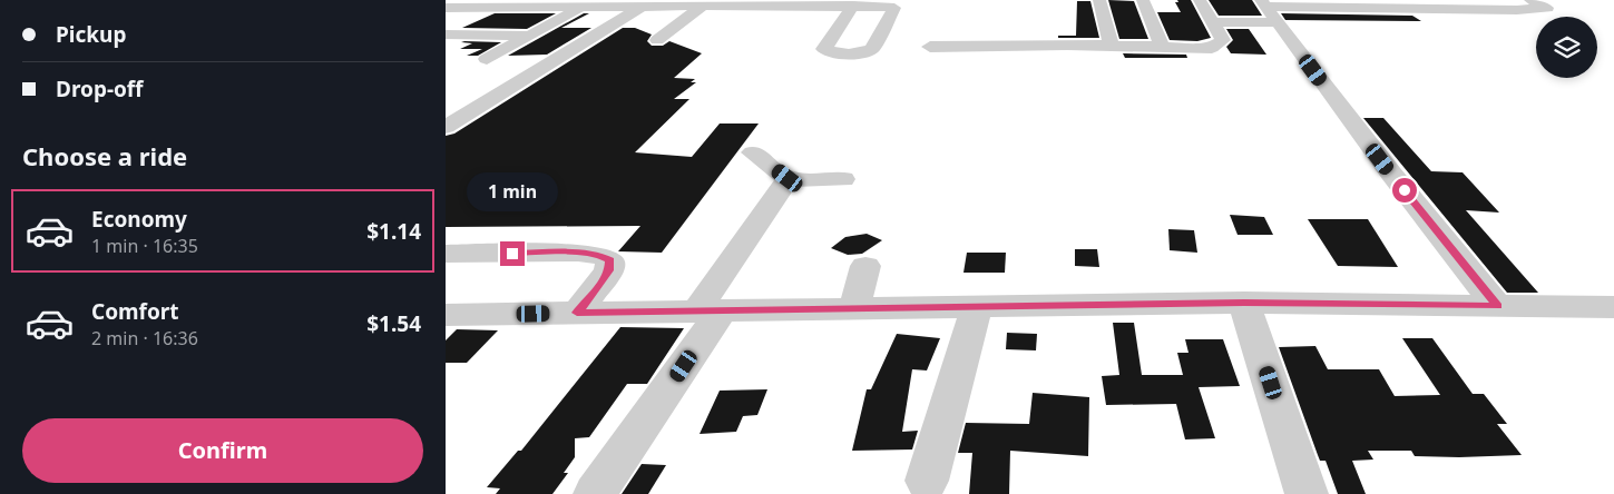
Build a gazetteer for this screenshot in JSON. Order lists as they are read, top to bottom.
{
  "page": {
    "banner": ["Pickup", "Drop-off"],
    "heading": "Choose a ride",
    "bubble": "1 min",
    "list": [
      {
        "name": "Economy",
        "note": "1 min · 16:35",
        "value": "$1.14"
      },
      {
        "name": "Comfort",
        "note": "2 min · 16:36",
        "value": "$1.54"
      }
    ],
    "buttons": "Confirm"
  }
}
